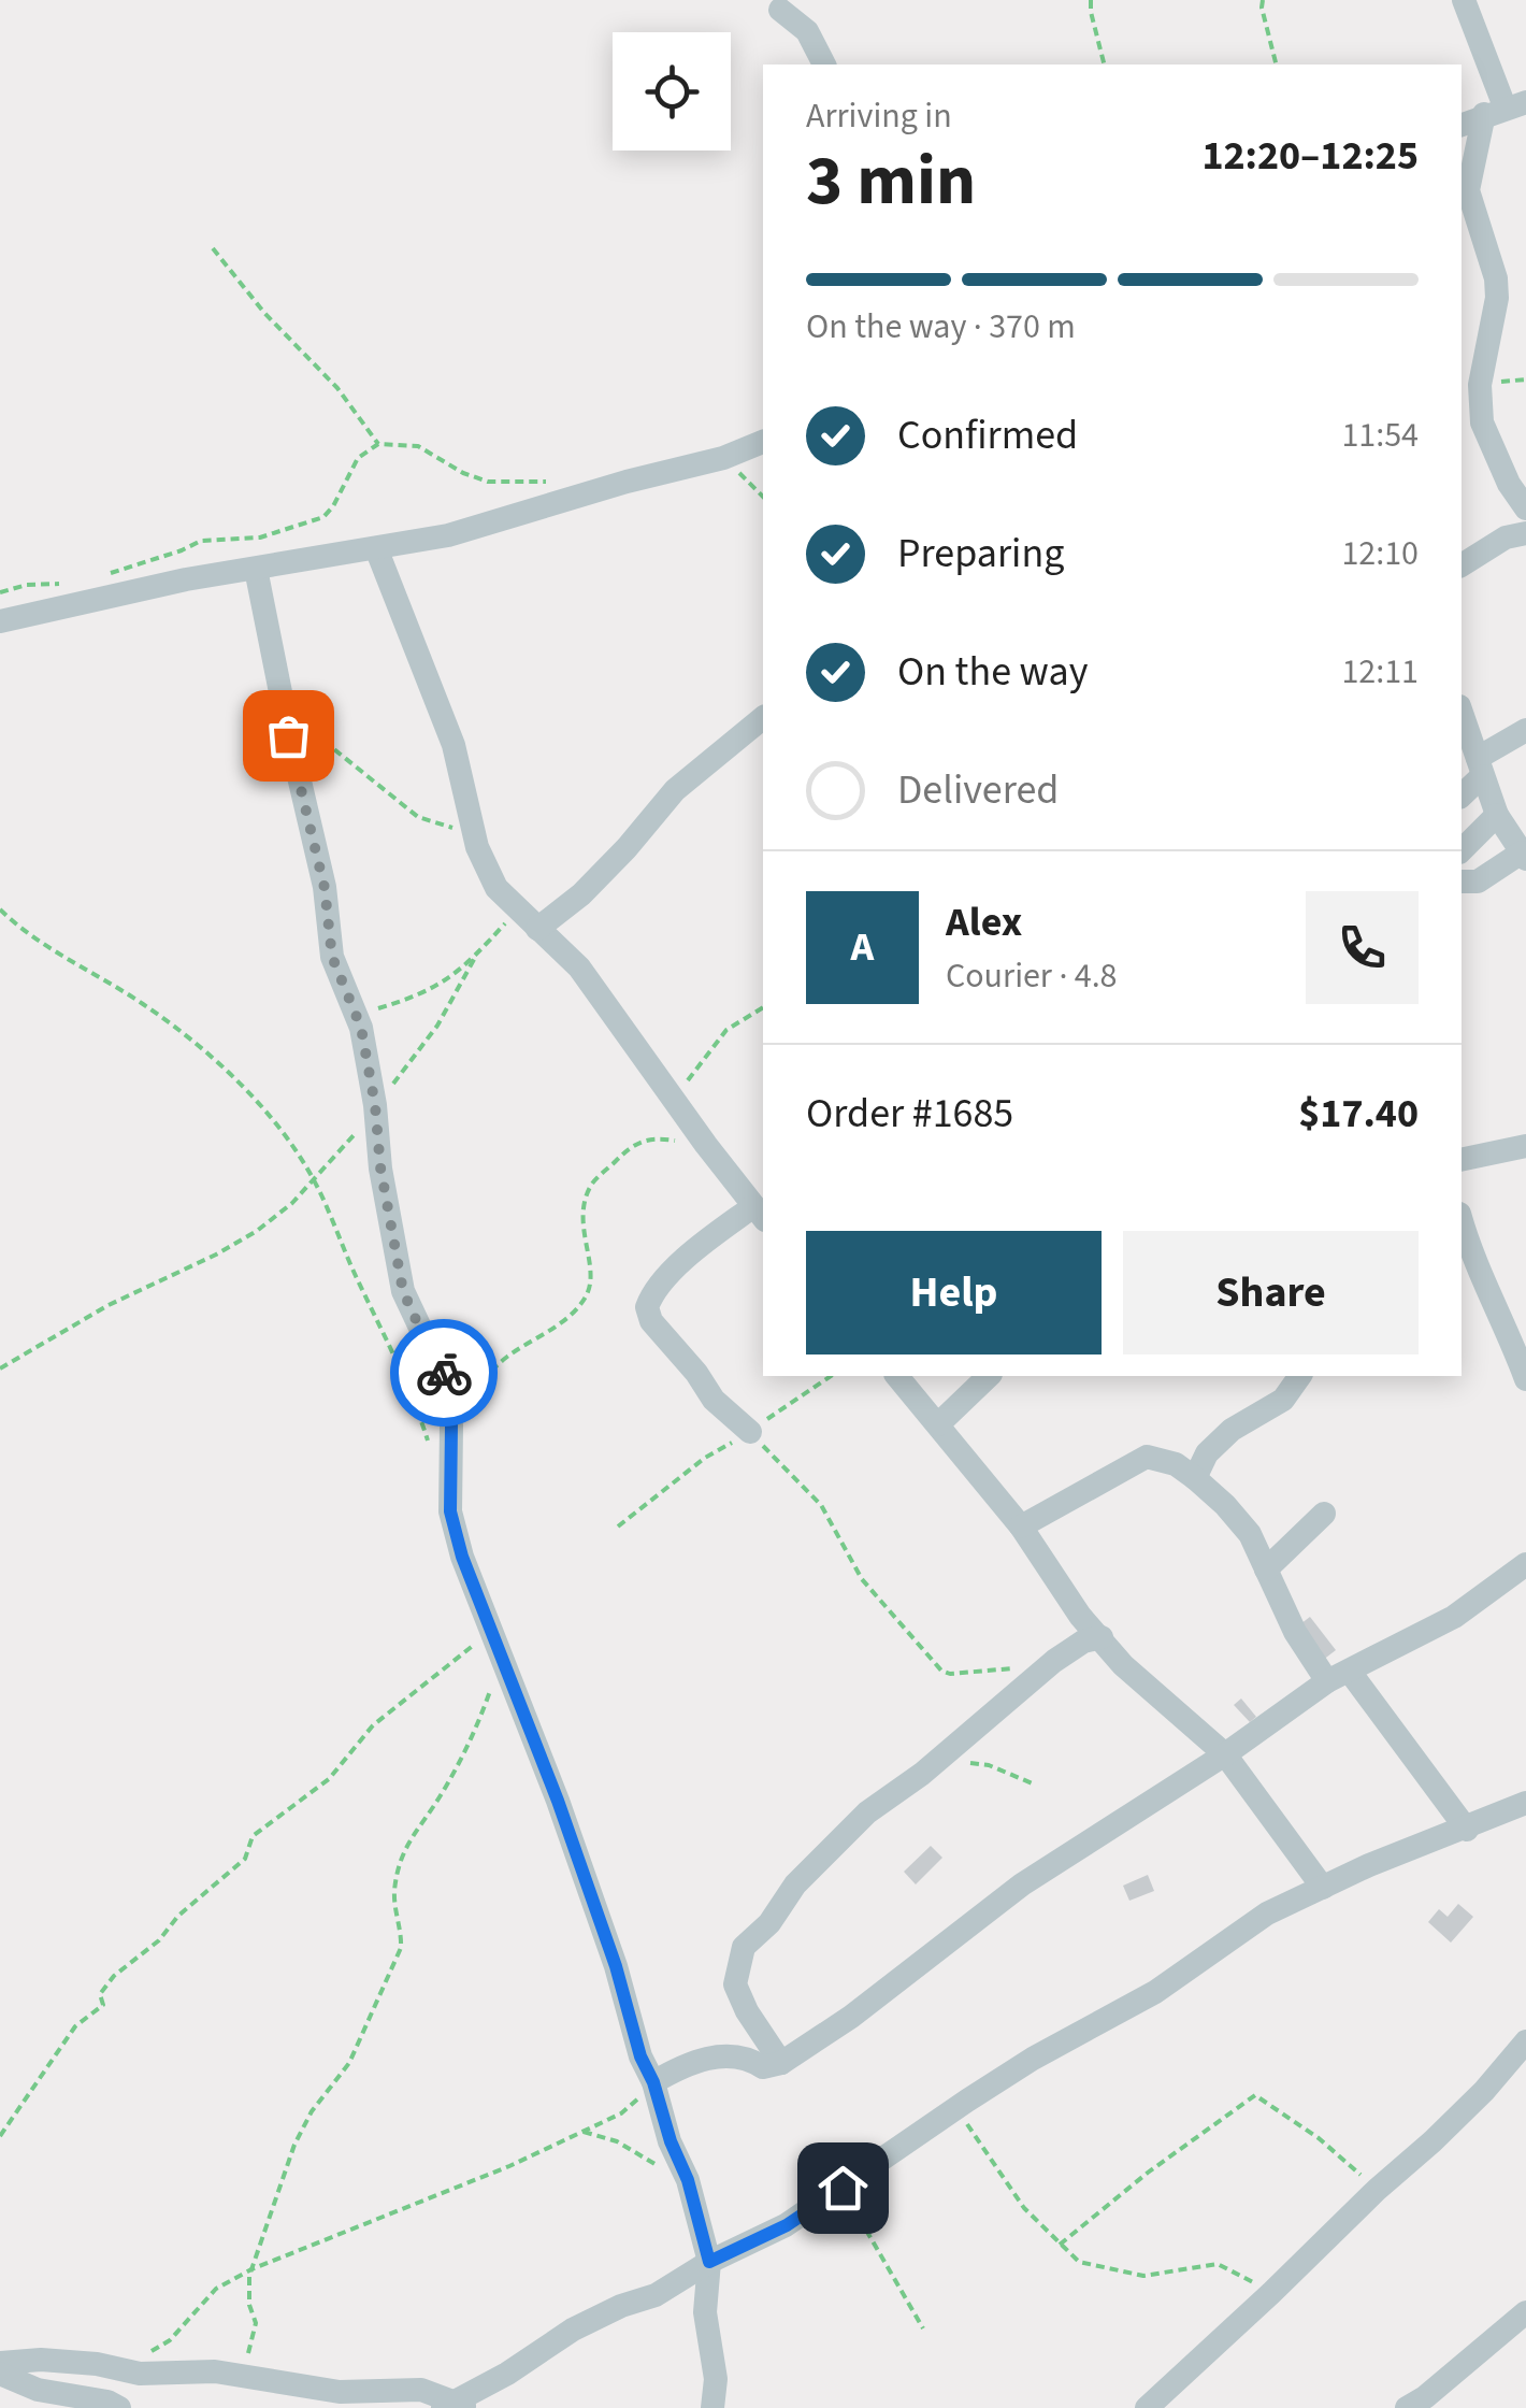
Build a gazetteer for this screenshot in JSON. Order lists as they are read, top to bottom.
{
  "page": {
    "heading": ["3 min", "Arriving in", "12:20–12:25"],
    "panel": [
      "Alex",
      "Courier · 4.8",
      "Order #1685",
      "$17.40"
    ],
    "bar": "On the way · 370 m",
    "list": [
      ["Confirmed", "11:54"],
      ["Preparing", "12:10"],
      ["On the way", "12:11"],
      "Delivered"
    ],
    "round": "A",
    "buttons": ["Help", "Share"]
  }
}
